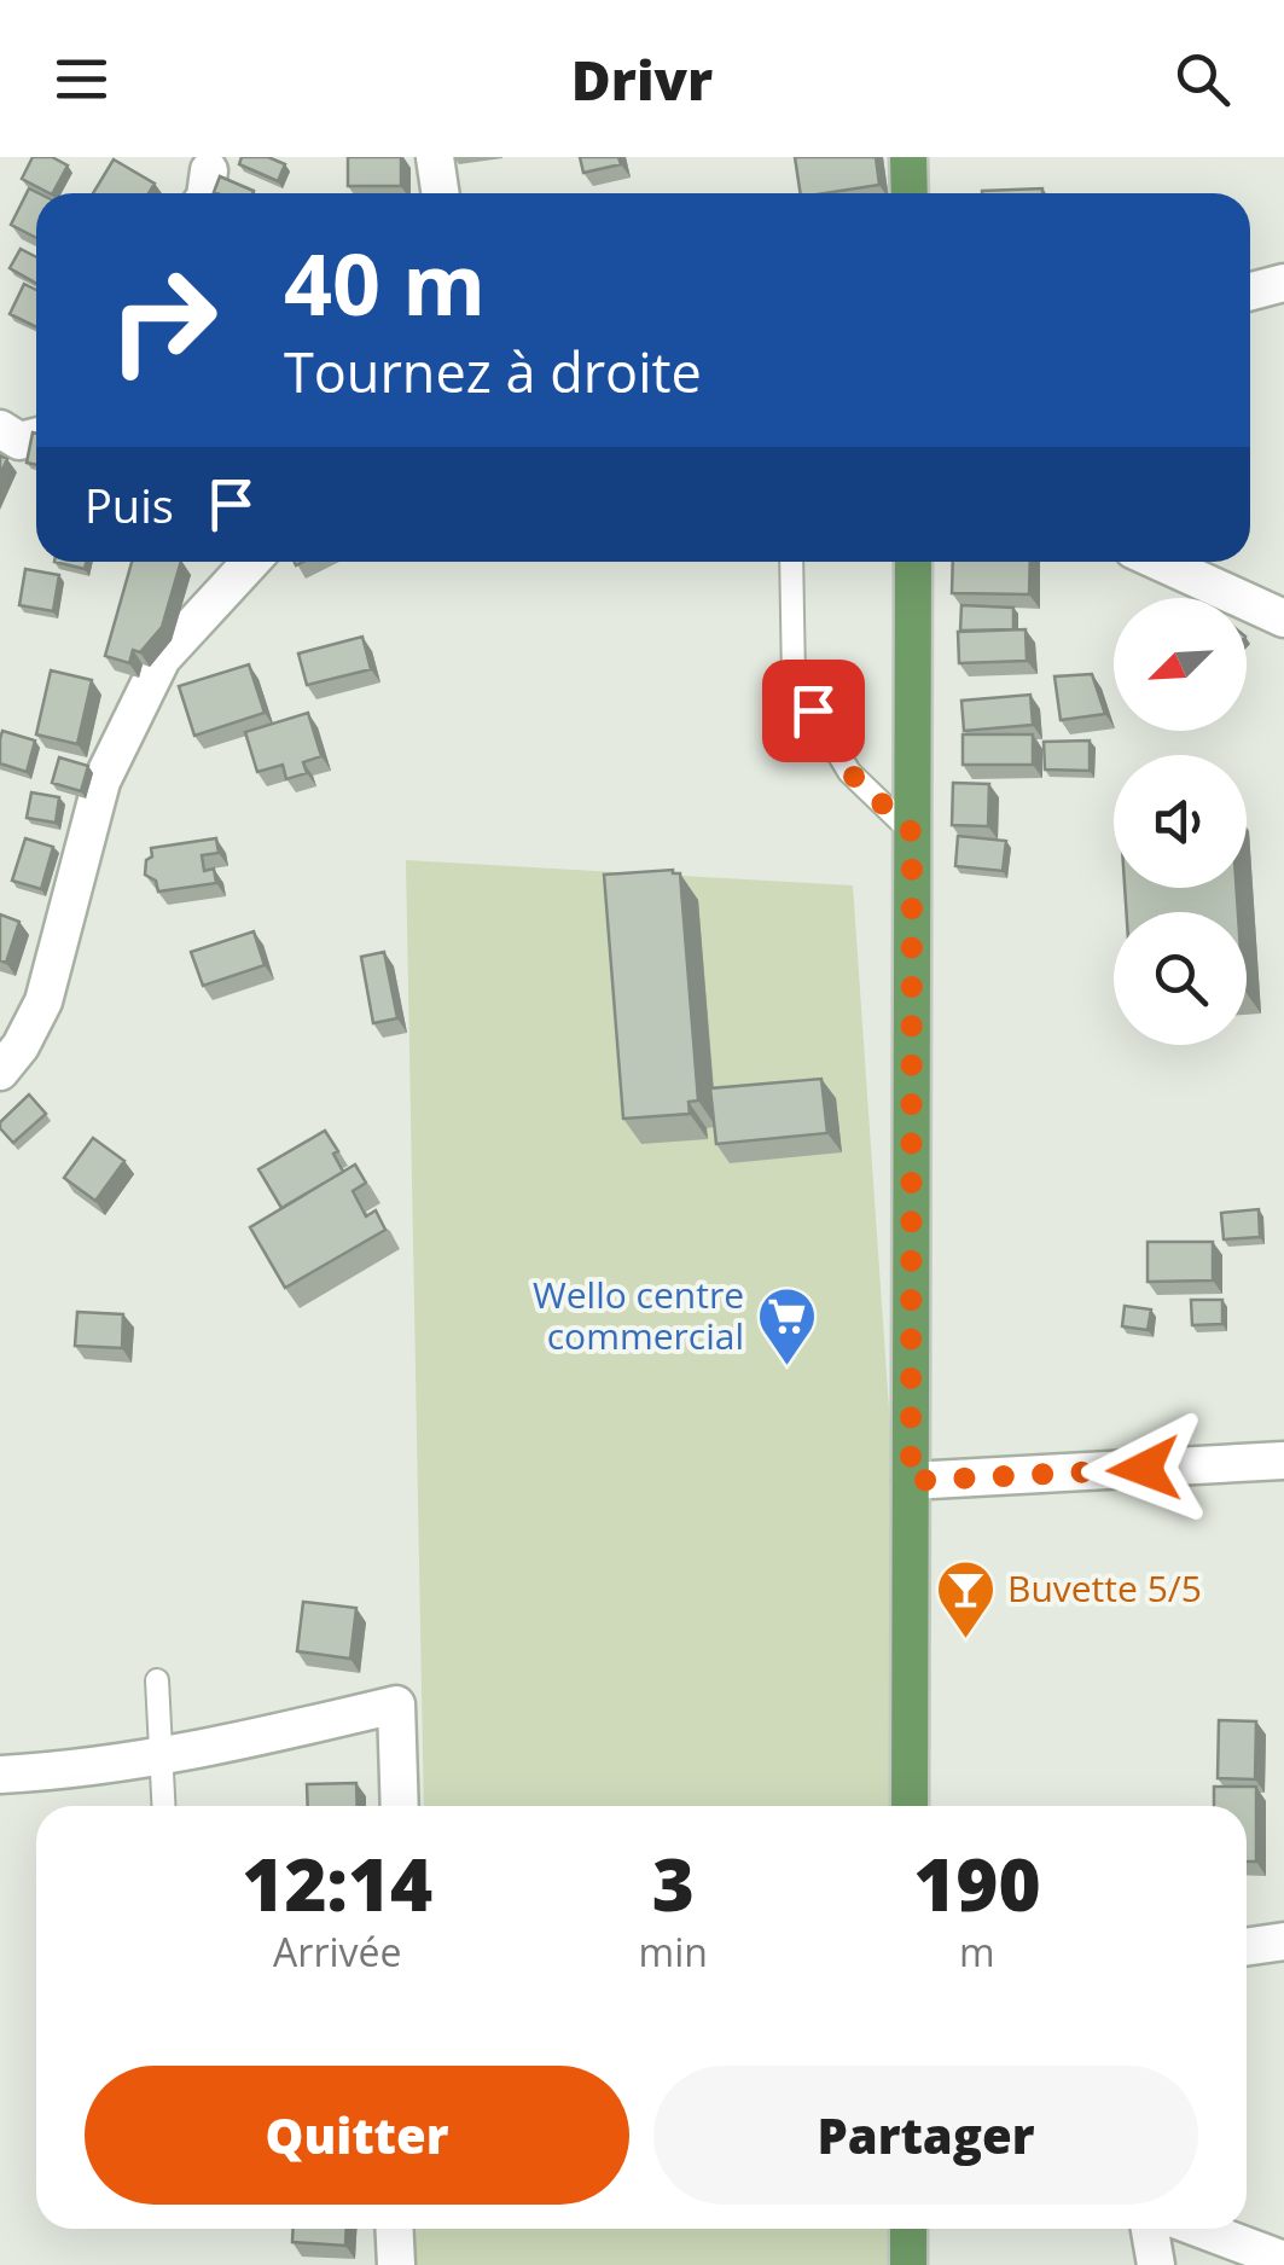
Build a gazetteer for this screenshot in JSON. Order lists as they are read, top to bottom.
{
  "places": {
    "supermarket": ["Wello centre commercial"],
    "bar": ["Buvette 5/5"]
  },
  "north": "bottom left",
  "page": {
    "header": "Drivr",
    "turn": ["40 m", "Tournez à droite"],
    "then": "Puis",
    "eta": [
      "12:14",
      "Arrivée",
      "3",
      "min",
      "190",
      "m"
    ],
    "buttons": ["Quitter", "Partager"]
  }
}
